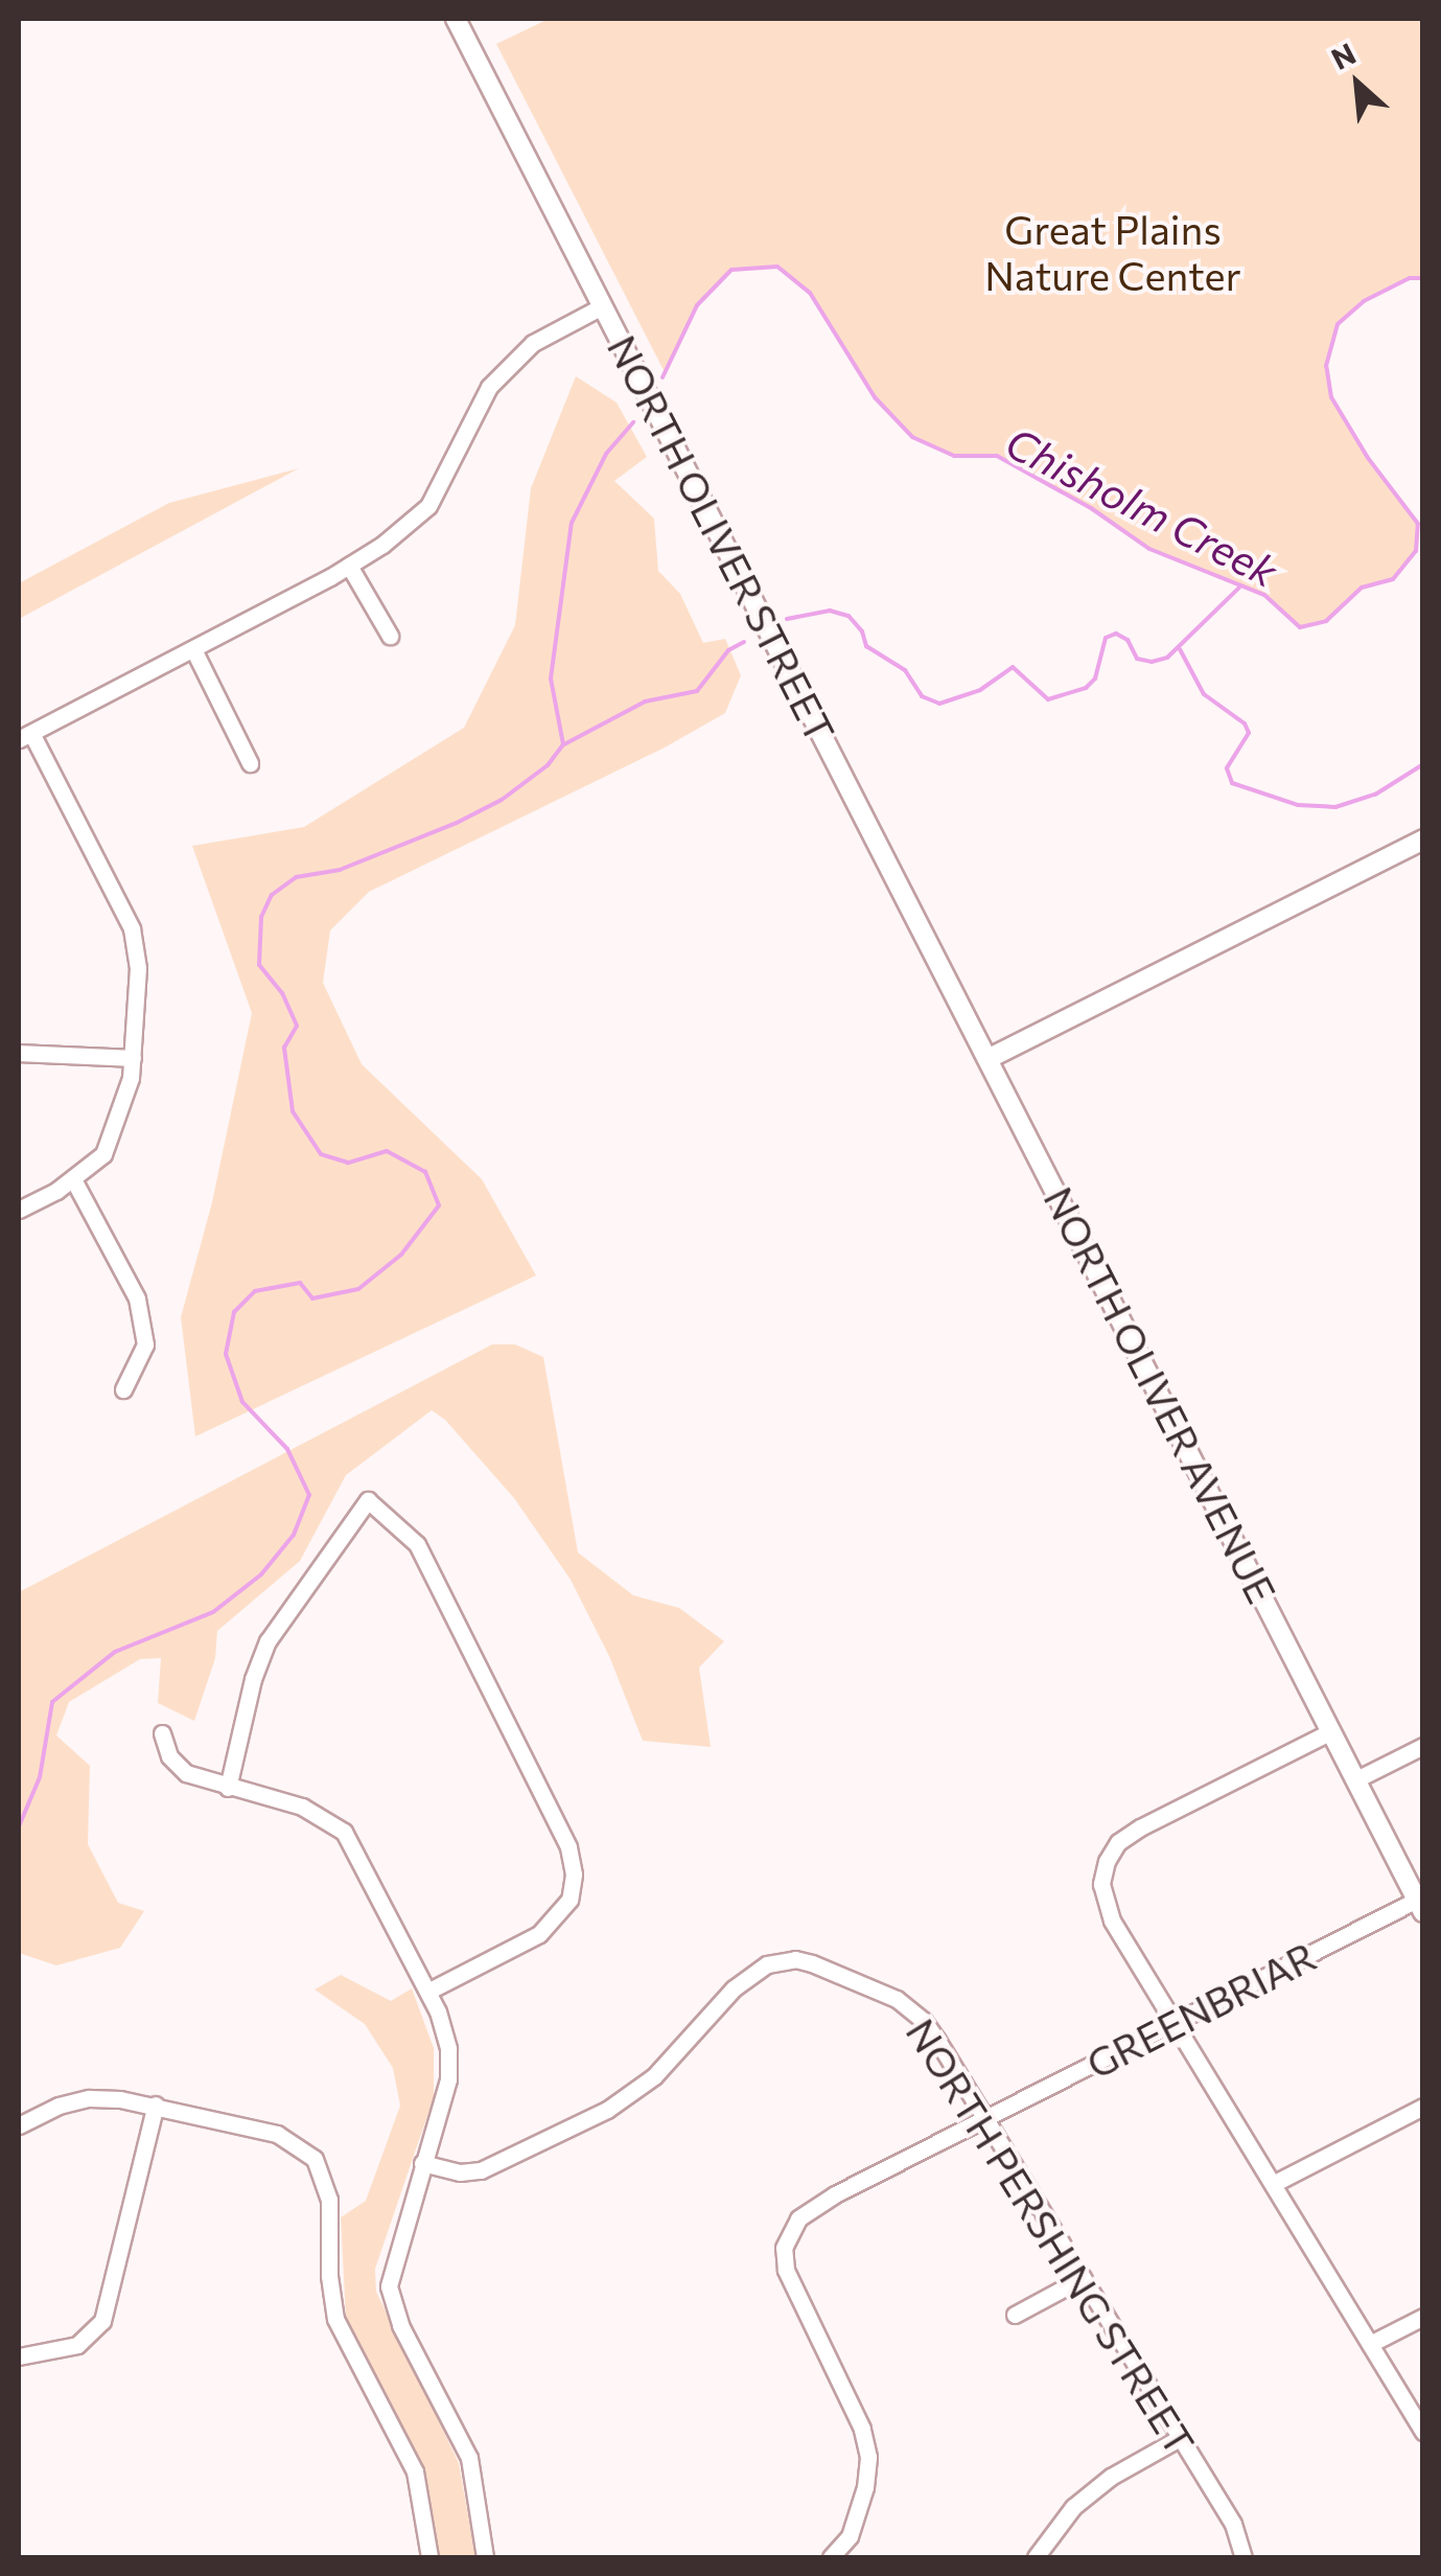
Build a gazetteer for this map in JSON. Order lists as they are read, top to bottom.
{
  "streets": {
    "main road": ["NORTH OLIVER STREET", "NORTH OLIVER AVENUE"],
    "street": ["GREENBRIAR", "NORTH PERSHING STREET"]
  },
  "crossings": [
    ["NORTH OLIVER STREET", "NORTH OLIVER AVENUE"],
    ["GREENBRIAR", "NORTH PERSHING STREET"]
  ],
  "water": ["Chisholm Creek"],
  "parks": ["Great Plains Nature Center"],
  "north": "top left"
}
